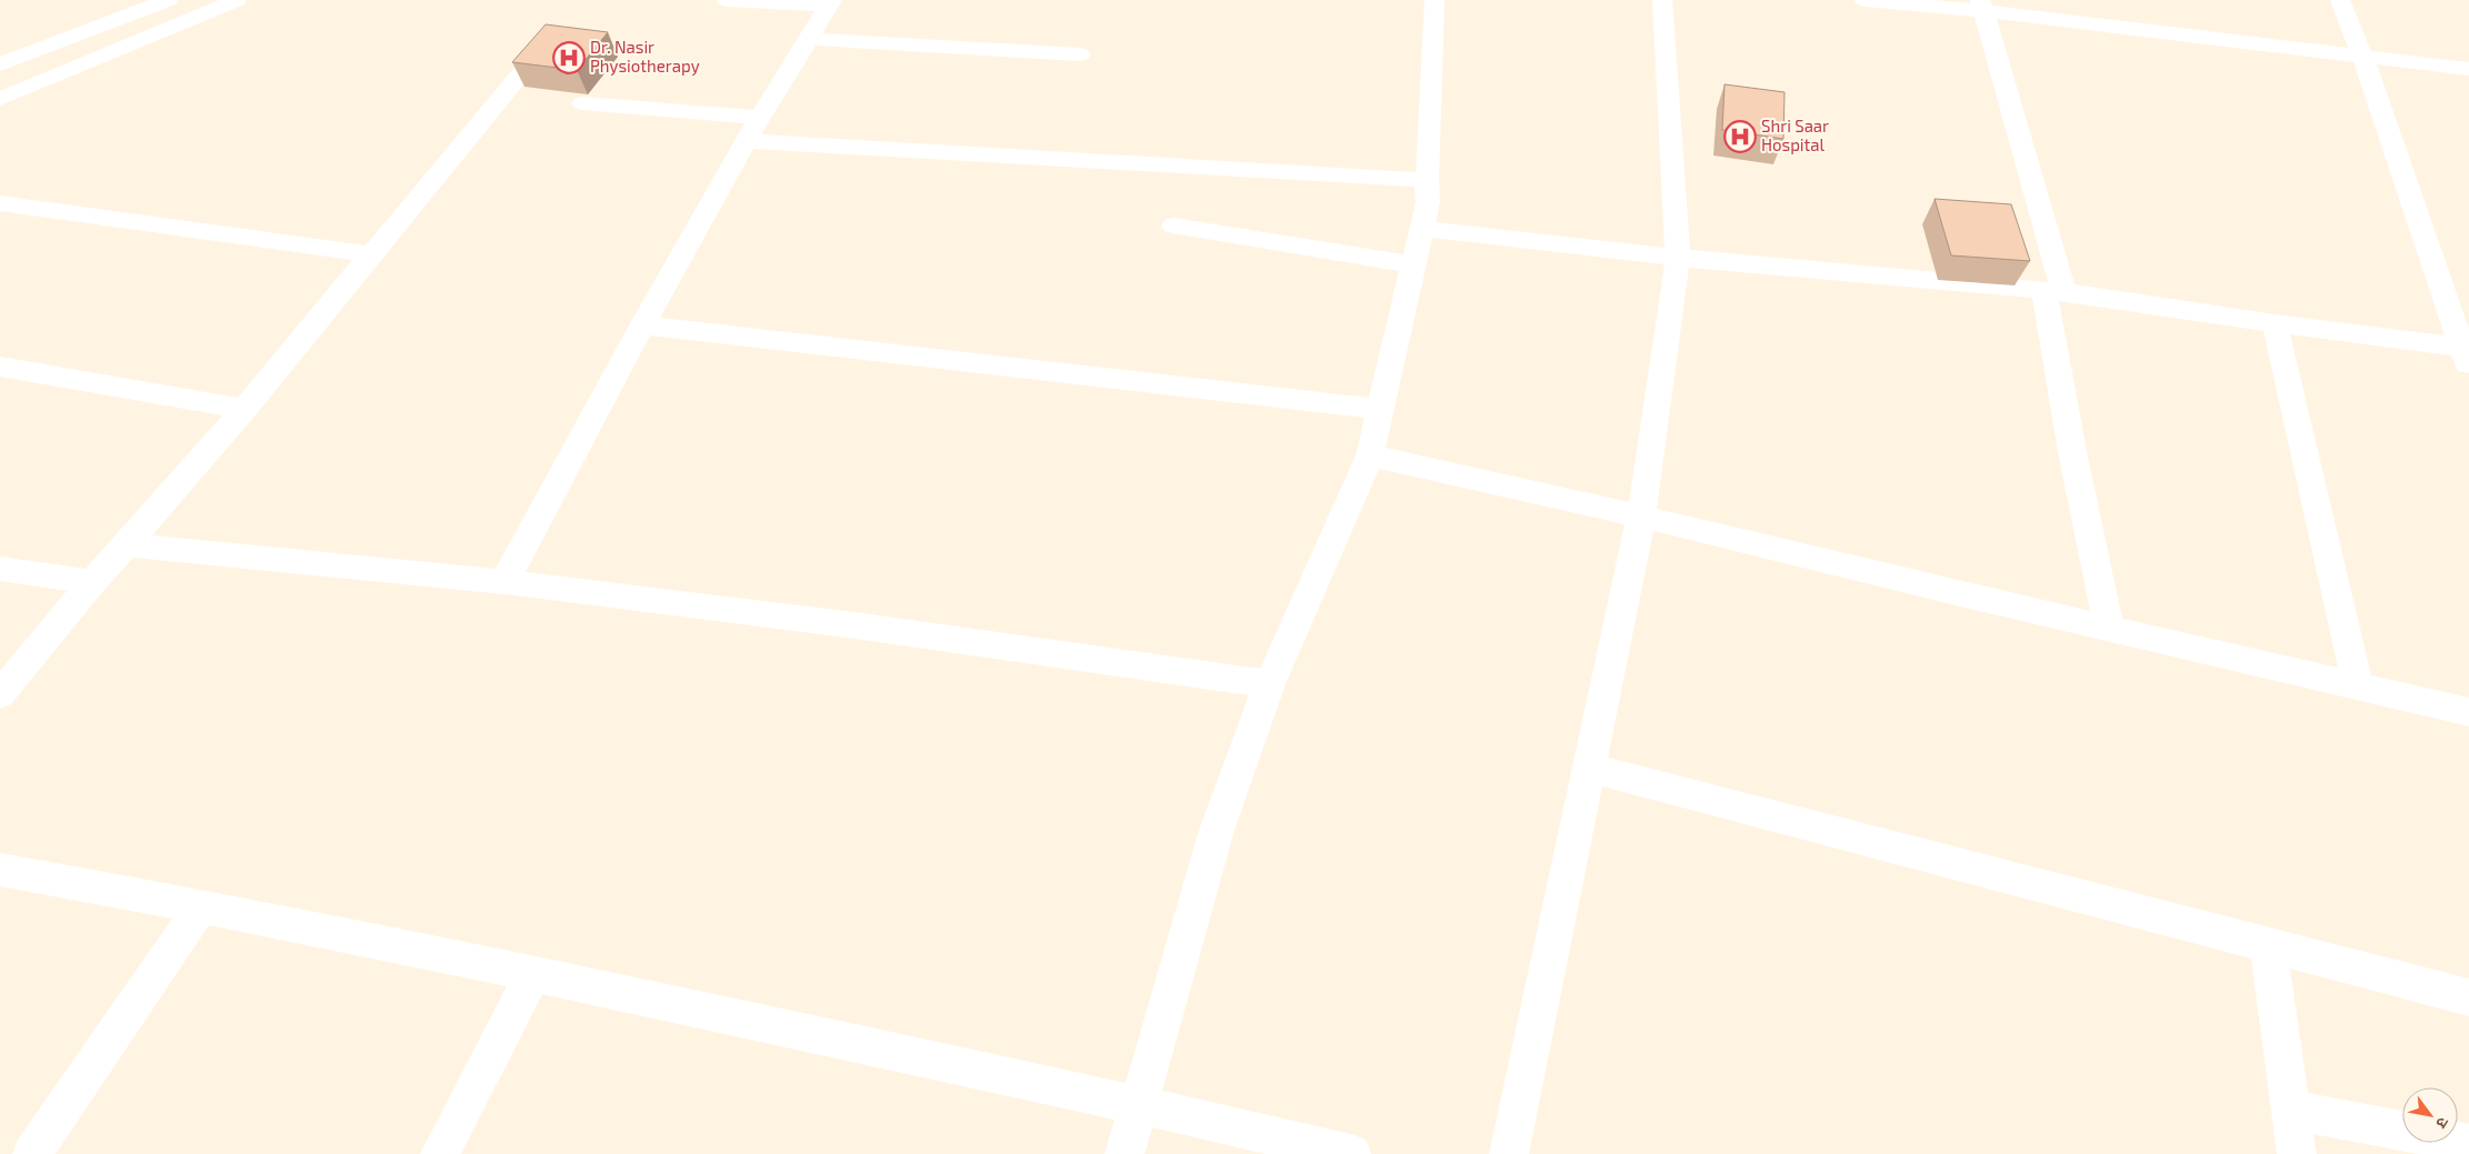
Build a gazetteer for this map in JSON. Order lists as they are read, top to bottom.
{
  "places": {
    "hospital": ["Dr. Nasir Physiotherapy", "Shri Saar Hospital"]
  },
  "north": "bottom right"
}
